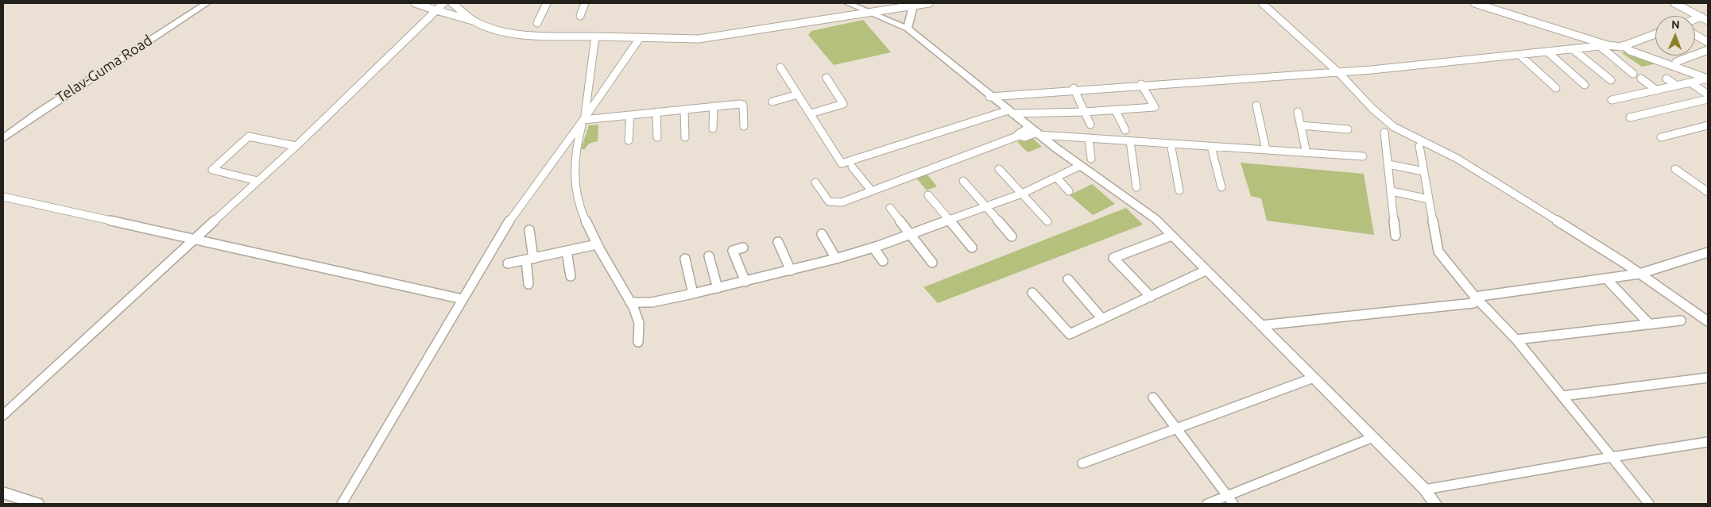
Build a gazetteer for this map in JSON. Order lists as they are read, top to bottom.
{
  "streets": {
    "street": ["Telav-Guma Road"]
  },
  "north": "top"
}
